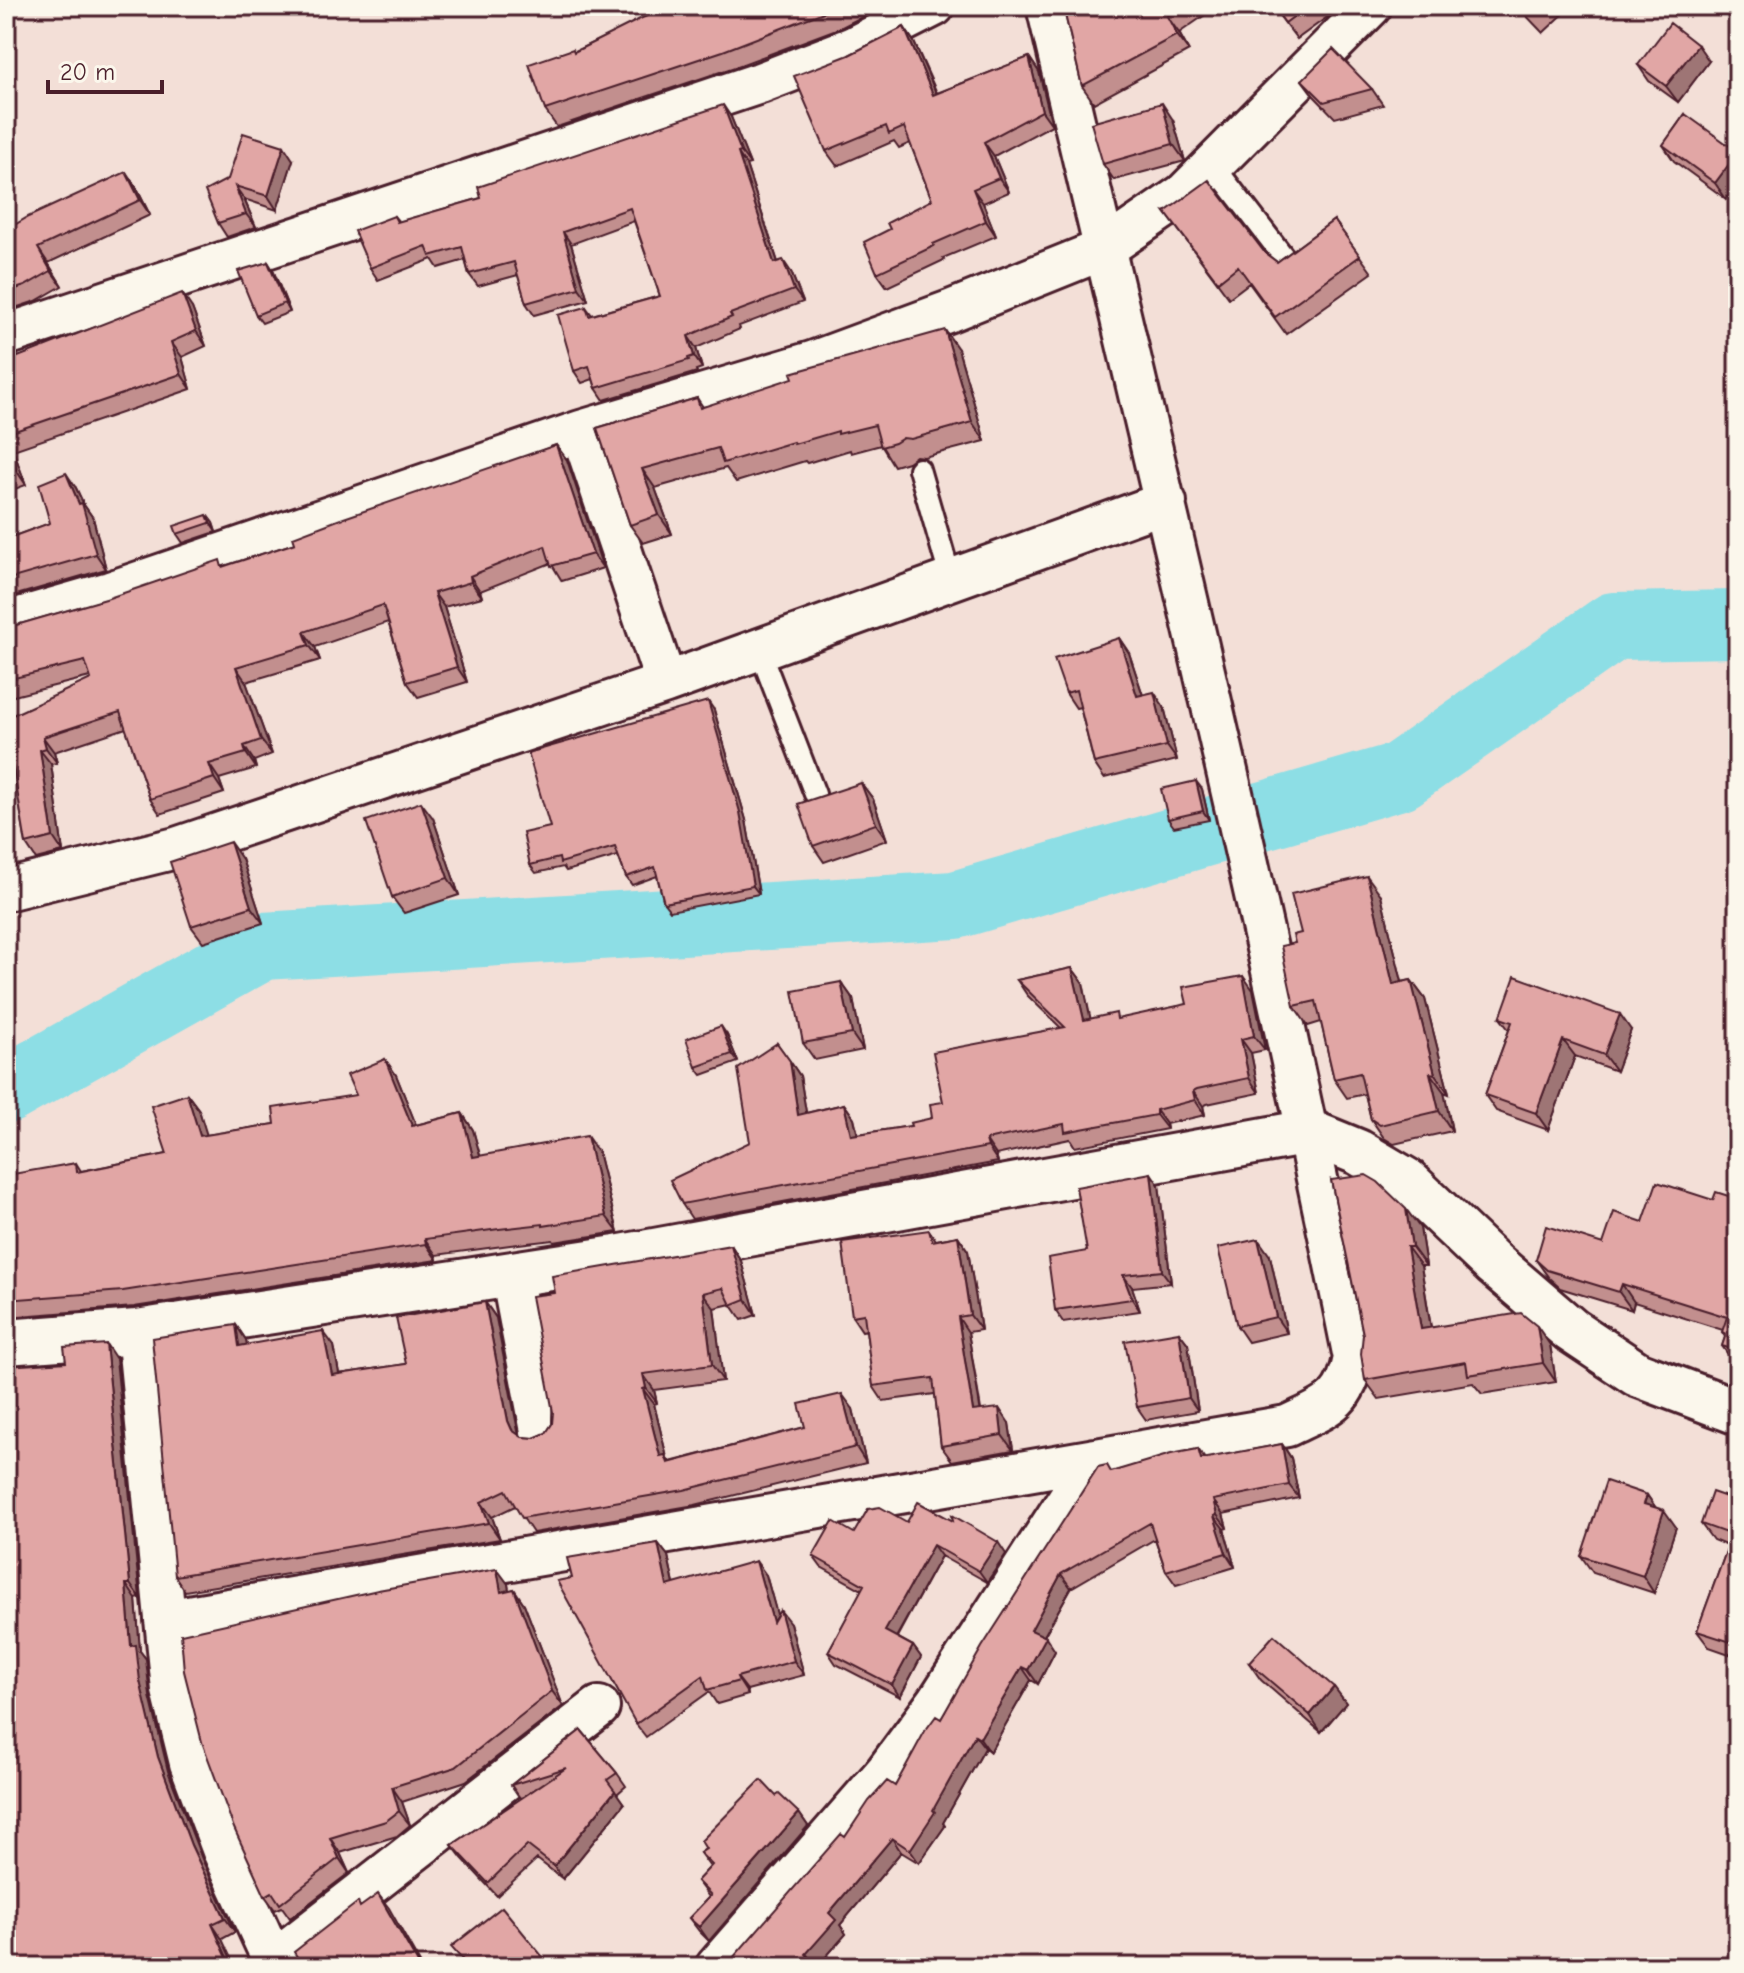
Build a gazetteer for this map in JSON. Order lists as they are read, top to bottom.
{
  "scale_bar": "20 m"
}
